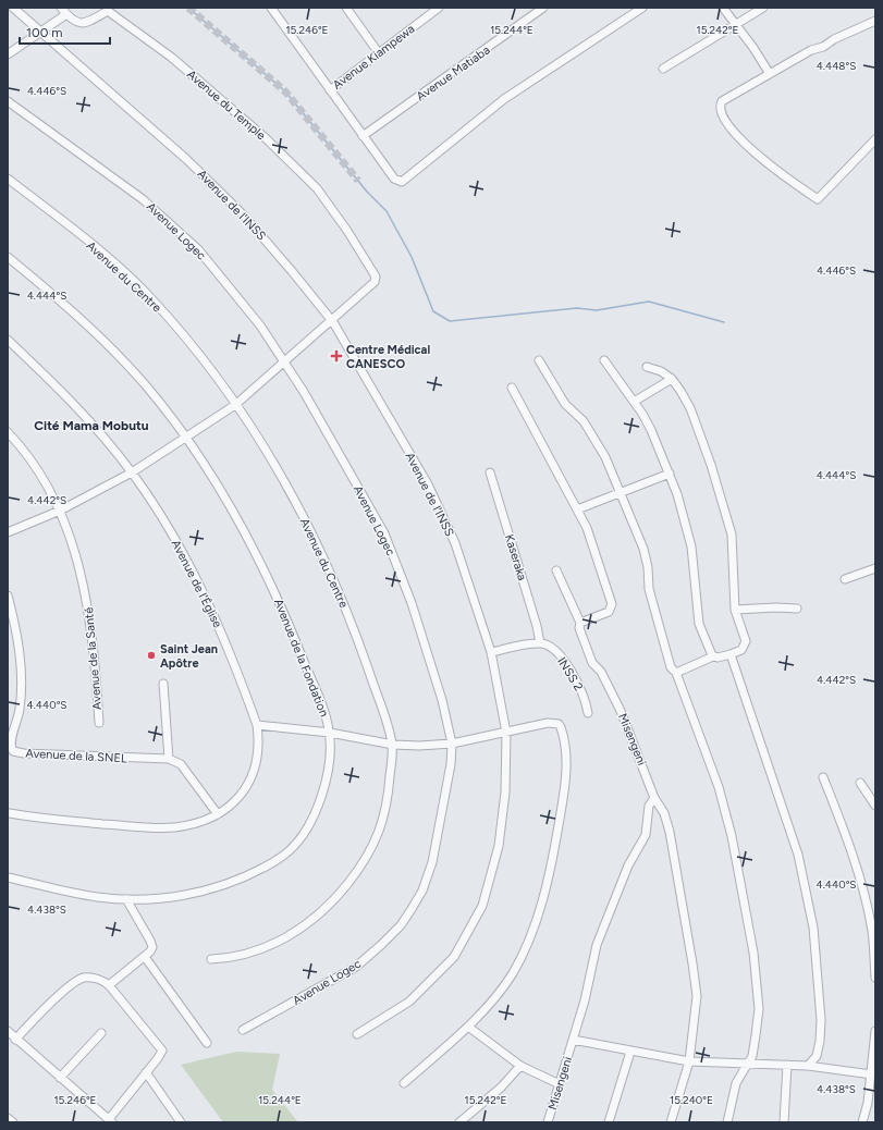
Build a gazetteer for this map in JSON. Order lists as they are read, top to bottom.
{
  "streets": {
    "street": [
      "Avenue Kiampewa",
      "Avenue Matiaba",
      "Avenue du Temple",
      "Avenue de l'INSS",
      "Avenue Logec",
      "Avenue du Centre",
      "Kaseraka",
      "Avenue de l'Église",
      "Avenue de la Fondation",
      "Avenue de la Santé",
      "INSS 2",
      "Misengeni",
      "Avenue de la SNEL"
    ]
  },
  "crossings": [
    ["Avenue du Temple", "Avenue de l'INSS"],
    ["Kaseraka", "INSS 2"]
  ],
  "districts": ["Cité Mama Mobutu"],
  "places": {
    "health": ["Centre Médical CANESCO"],
    "other": ["Saint Jean Apôtre"]
  },
  "scale_bar": "100 m",
  "coordinates": [
    "15.246°E",
    "15.244°E",
    "15.242°E",
    "4.448°S",
    "4.446°S",
    "4.444°S",
    "4.442°S",
    "4.440°S",
    "4.438°S",
    "15.240°E"
  ]
}
